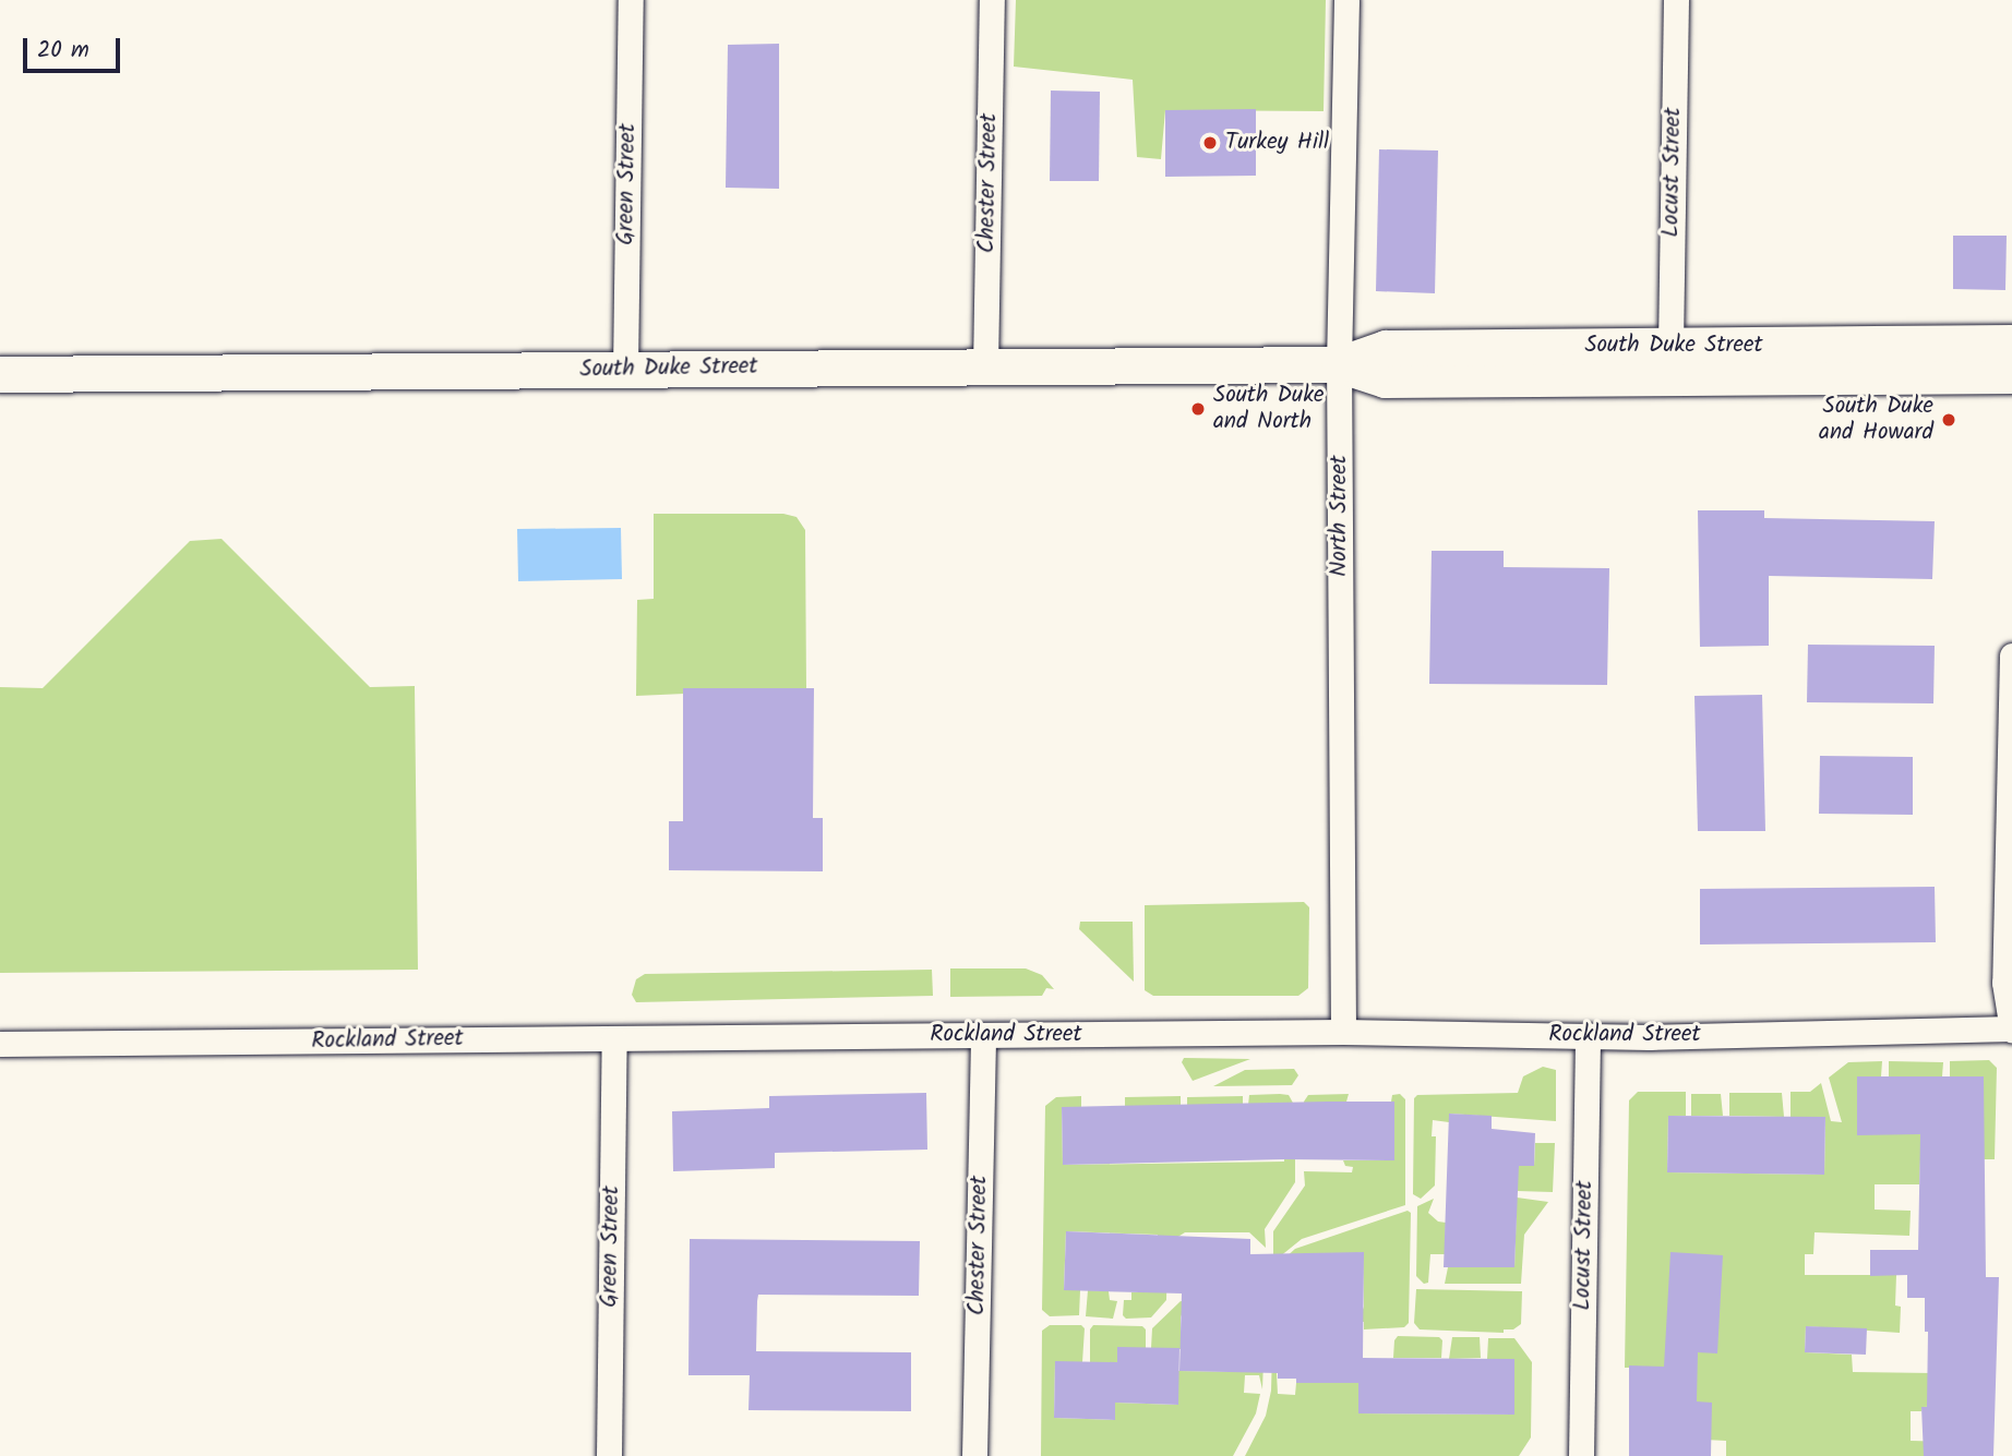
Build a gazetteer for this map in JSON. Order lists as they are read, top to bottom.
{
  "streets": {
    "main road": ["South Duke Street"],
    "street": [
      "Locust Street",
      "Chester Street",
      "Green Street",
      "North Street",
      "Rockland Street"
    ]
  },
  "crossings": [
    ["Locust Street", "South Duke Street"],
    ["Locust Street", "Rockland Street"],
    ["Chester Street", "South Duke Street"],
    ["Chester Street", "Rockland Street"],
    ["Green Street", "South Duke Street"],
    ["Green Street", "Rockland Street"],
    ["South Duke Street", "North Street"],
    ["North Street", "Rockland Street"]
  ],
  "places": ["Turkey Hill", "South Duke and North", "South Duke and Howard"],
  "scale_bar": "20 m"
}
